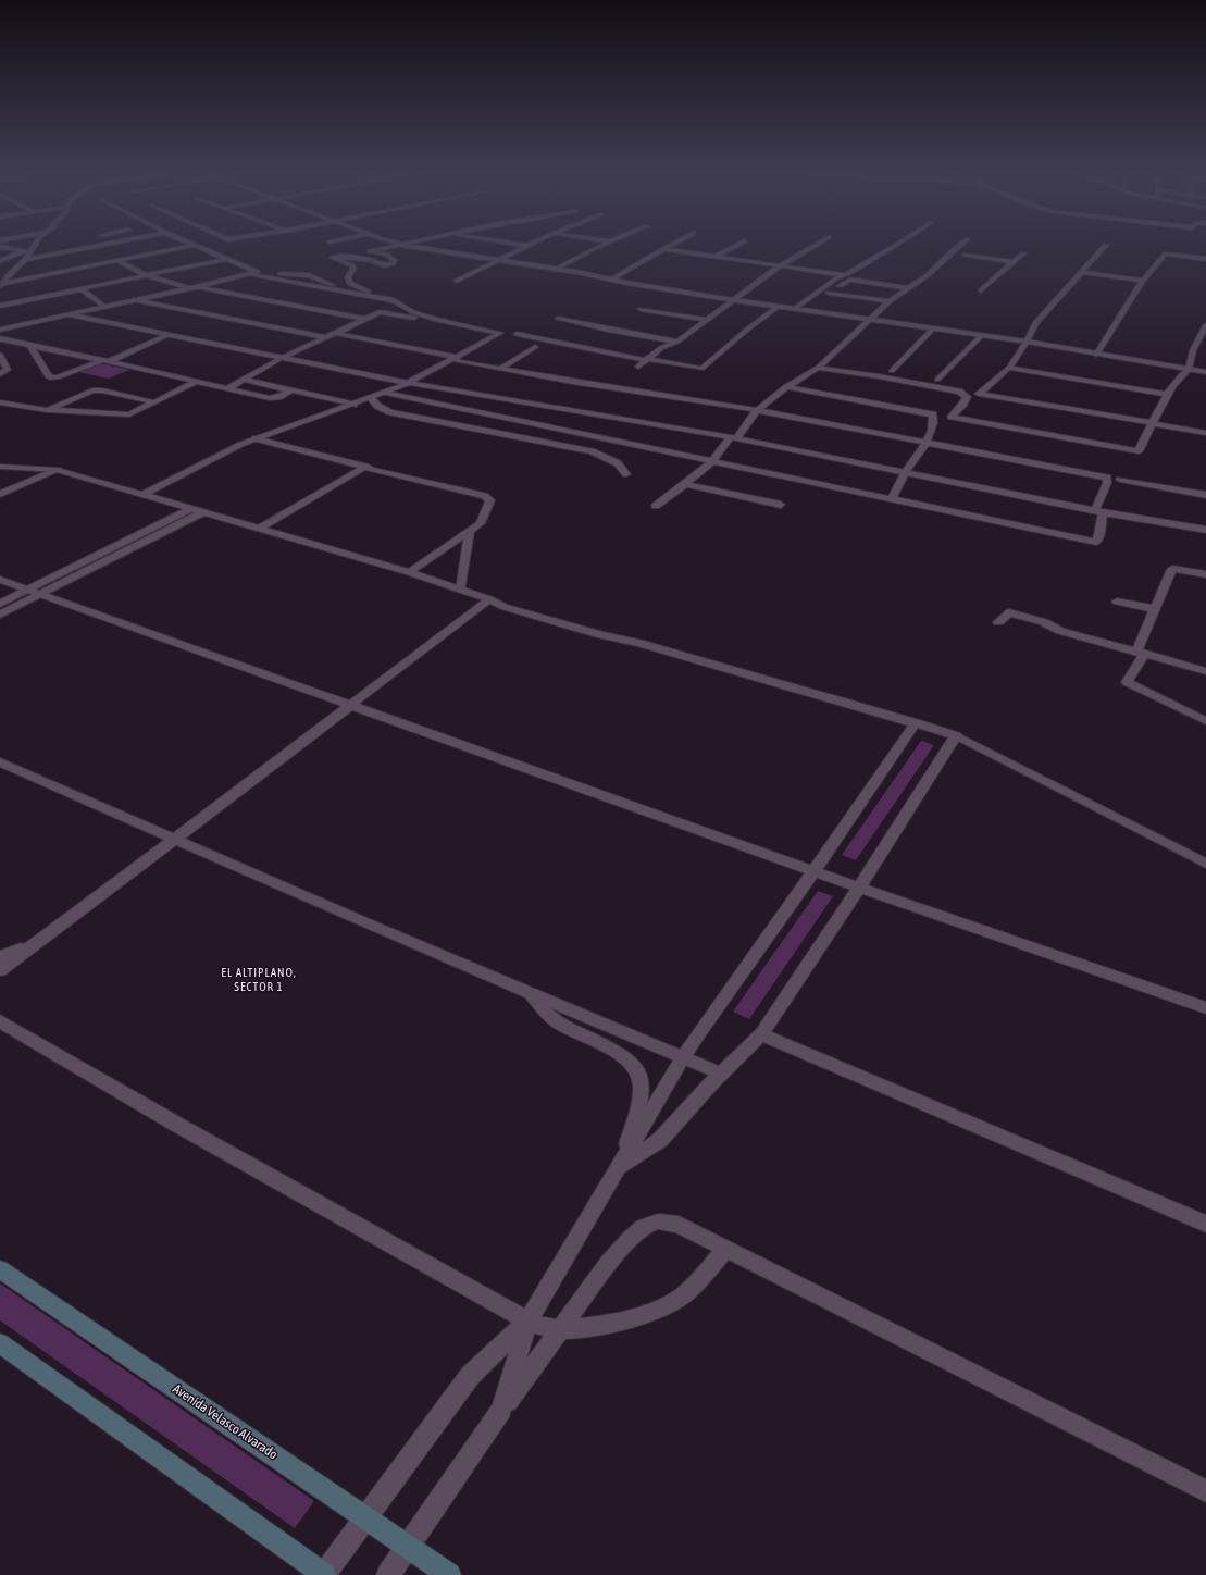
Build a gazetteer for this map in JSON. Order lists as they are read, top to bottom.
{
  "streets": {
    "main road": ["Avenida Velasco Alvarado"]
  },
  "districts": ["EL ALTIPLANO, SECTOR 1"]
}
